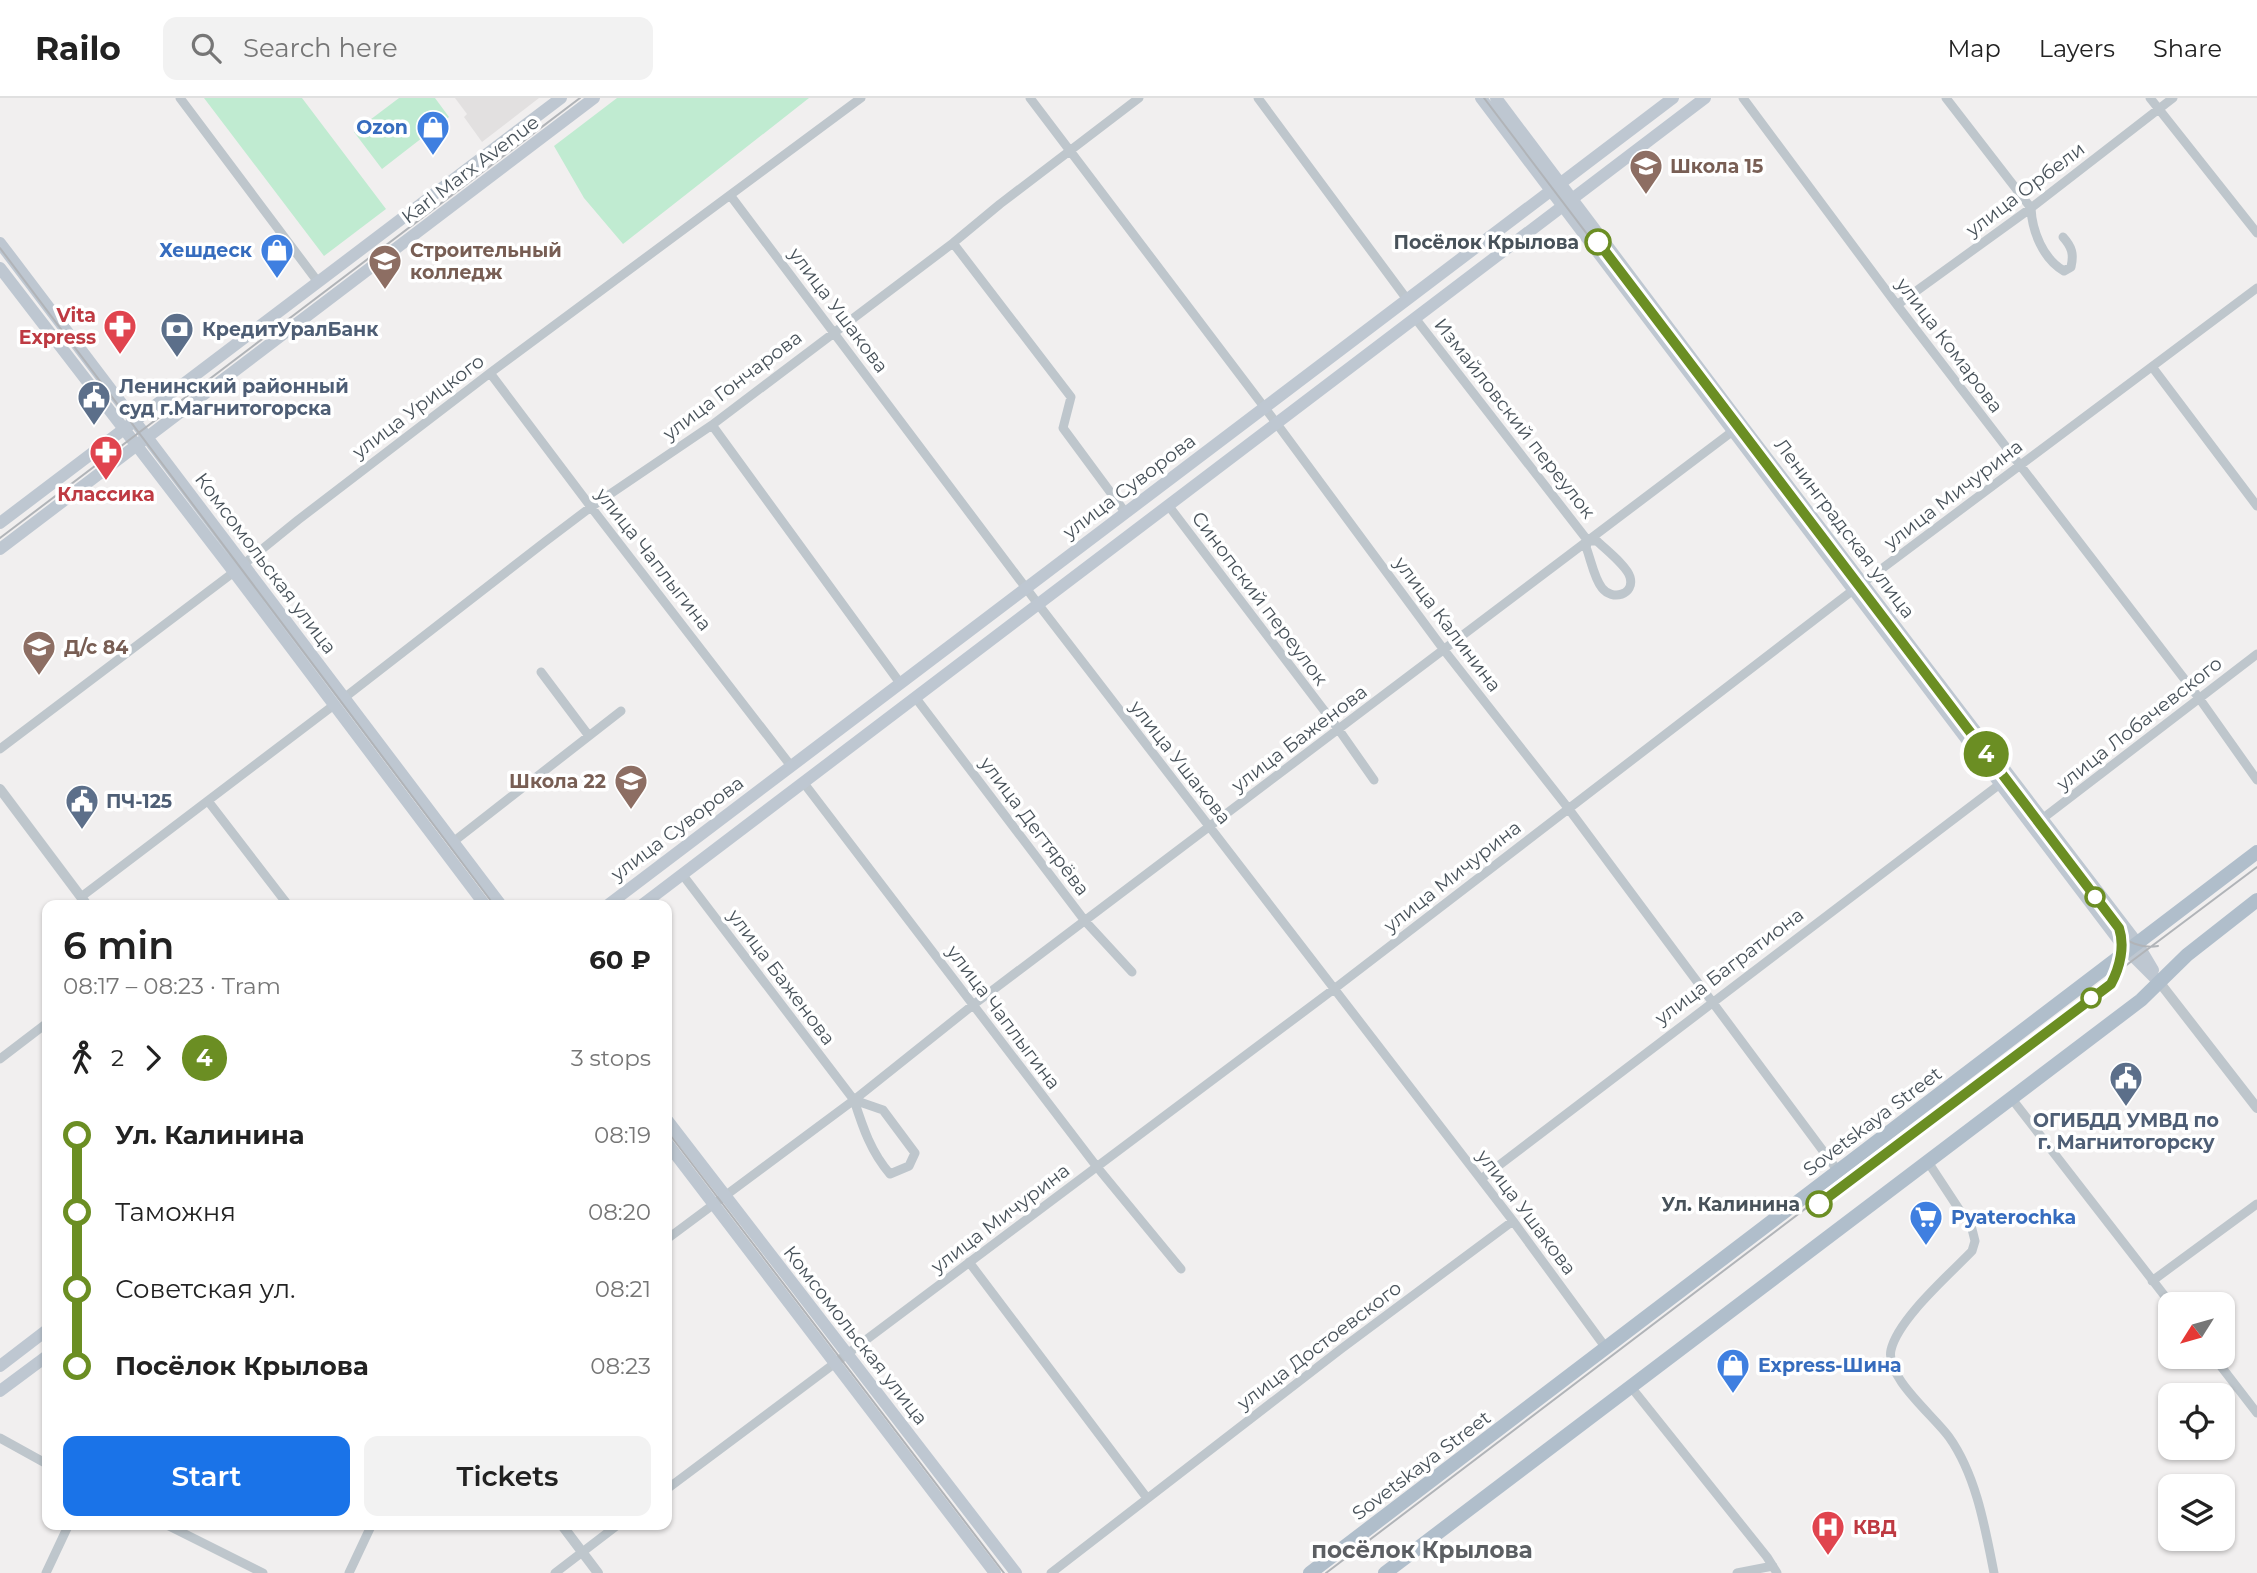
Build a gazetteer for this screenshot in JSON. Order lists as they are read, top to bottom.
{
  "streets": {
    "main road": [
      "Karl Marx Avenue",
      "улица Суворова",
      "Ленинградская улица",
      "Комсомольская улица",
      "Sovetskaya Street"
    ],
    "street": [
      "улица Орбели",
      "улица Ушакова",
      "улица Комарова",
      "улица Гончарова",
      "улица Урицкого",
      "Измайловский переулок",
      "улица Мичурина",
      "улица Чаплыгина",
      "Синопский переулок",
      "улица Калинина",
      "улица Лобачевского",
      "улица Баженова",
      "улица Дегтярёва",
      "улица Багратиона",
      "улица Достоевского"
    ]
  },
  "crossings": [
    ["Karl Marx Avenue", "Комсомольская улица"],
    ["улица Орбели", "улица Комарова"],
    ["улица Ушакова", "улица Гончарова"],
    ["улица Ушакова", "улица Урицкого"],
    ["улица Ушакова", "улица Суворова"],
    ["улица Ушакова", "улица Мичурина"],
    ["улица Ушакова", "улица Баженова"],
    ["улица Ушакова", "улица Багратиона"],
    ["улица Ушакова", "Sovetskaya Street"],
    ["улица Ушакова", "улица Достоевского"],
    ["улица Комарова", "улица Мичурина"],
    ["улица Комарова", "улица Лобачевского"],
    ["улица Гончарова", "улица Чаплыгина"],
    ["улица Гончарова", "Комсомольская улица"],
    ["улица Гончарова", "улица Калинина"],
    ["улица Урицкого", "улица Чаплыгина"],
    ["улица Урицкого", "Комсомольская улица"],
    ["Измайловский переулок", "улица Суворова"],
    ["Измайловский переулок", "улица Баженова"],
    ["улица Суворова", "Ленинградская улица"],
    ["улица Суворова", "улица Чаплыгина"],
    ["улица Суворова", "Синопский переулок"],
    ["улица Суворова", "улица Калинина"],
    ["улица Суворова", "улица Баженова"],
    ["улица Суворова", "улица Дегтярёва"],
    ["улица Мичурина", "Ленинградская улица"],
    ["улица Мичурина", "улица Чаплыгина"],
    ["улица Мичурина", "Комсомольская улица"],
    ["улица Мичурина", "улица Калинина"],
    ["Ленинградская улица", "улица Лобачевского"],
    ["Ленинградская улица", "улица Баженова"],
    ["Ленинградская улица", "улица Багратиона"],
    ["Ленинградская улица", "Sovetskaya Street"],
    ["улица Чаплыгина", "улица Баженова"],
    ["Комсомольская улица", "улица Баженова"],
    ["Синопский переулок", "улица Баженова"],
    ["улица Калинина", "улица Баженова"],
    ["улица Калинина", "улица Багратиона"],
    ["улица Калинина", "Sovetskaya Street"],
    ["улица Баженова", "улица Дегтярёва"]
  ],
  "districts": ["посёлок Крылова"],
  "places": {
    "shop": ["Ozon", "Хешдеск", "Express-Шина"],
    "school or university": [
      "Школа 15",
      "Строительный колледж",
      "Д/с 84",
      "Школа 22"
    ],
    "other": ["Посёлок Крылова", "Ул. Калинина"],
    "pharmacy": ["Vita Express", "Классика"],
    "bank": ["КредитУралБанк"],
    "public building": ["Ленинский районный суд г.Магнитогорска", "ПЧ-125", "ОГИБДД УМВД по г. Магнитогорску"],
    "supermarket": ["Pyaterochka"],
    "hospital": ["КВД"]
  },
  "lines": ["tram line 4"],
  "north": "bottom left",
  "page": {
    "header": "Railo",
    "search": "Search here",
    "nav": ["Map", "Layers", "Share"],
    "on_map": "4",
    "heading": ["6 min", "08:17 – 08:23 · Tram", "60 ₽"],
    "legs": ["2", "4", "3 stops"],
    "list": [
      {
        "name": "Ул. Калинина",
        "value": "08:19"
      },
      {
        "name": "Таможня",
        "value": "08:20"
      },
      {
        "name": "Советская ул.",
        "value": "08:21"
      },
      {
        "name": "Посёлок Крылова",
        "value": "08:23"
      }
    ],
    "buttons": ["Start", "Tickets"]
  }
}
